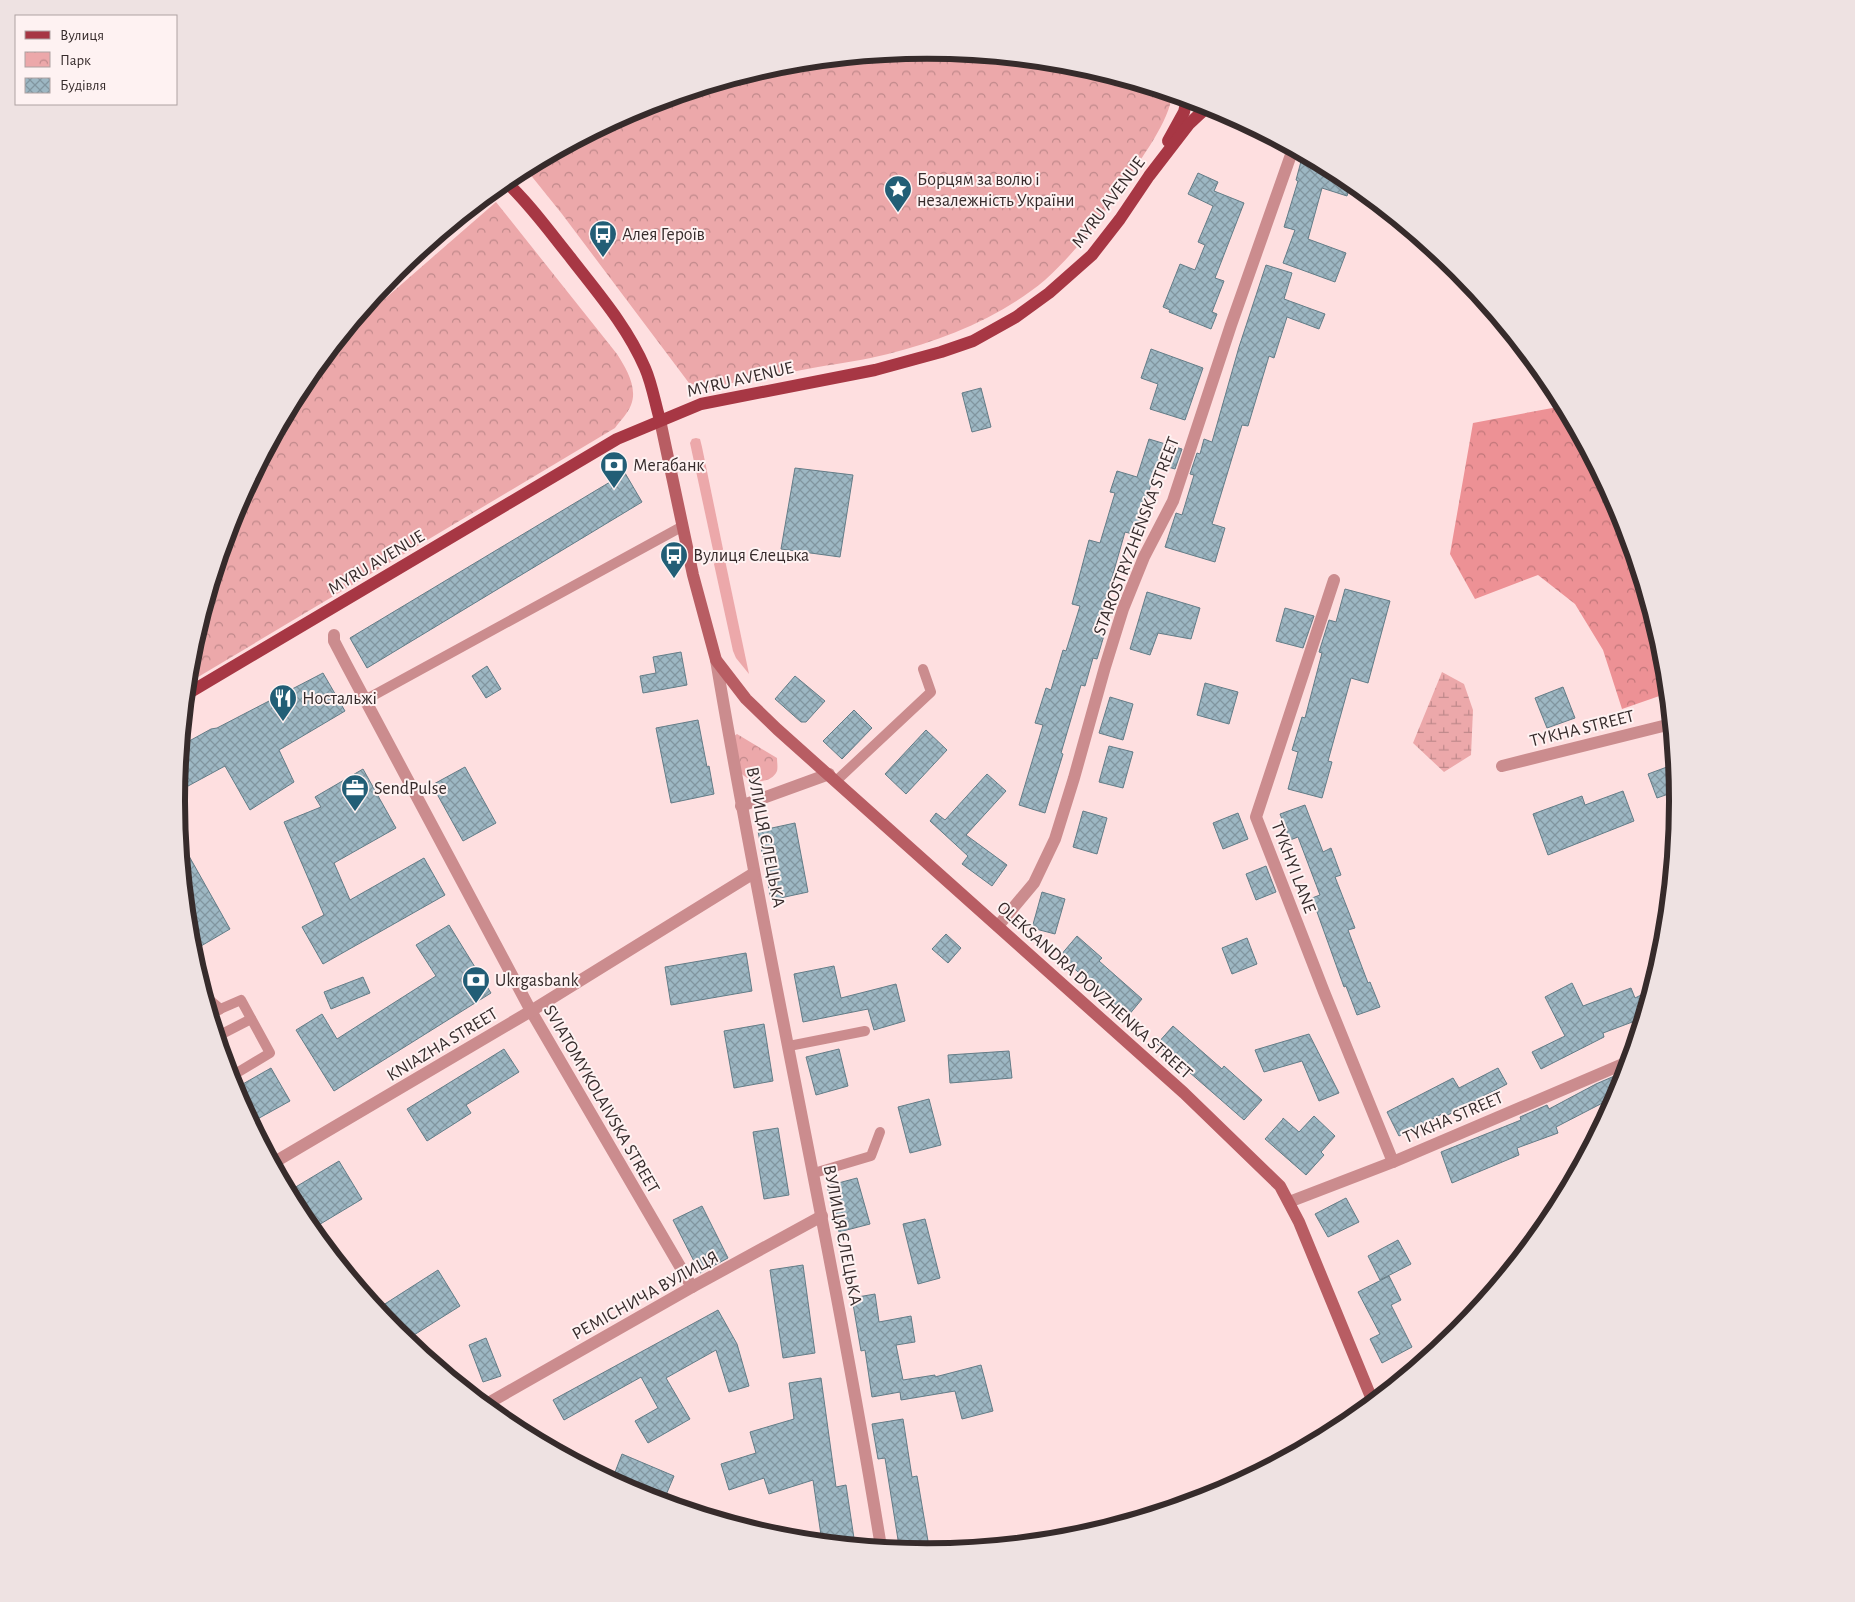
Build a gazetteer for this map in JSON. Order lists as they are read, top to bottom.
{
  "streets": {
    "main road": ["MYRU AVENUE", "ВУЛИЦЯ ЄЛЕЦЬКА", "OLEKSANDRA DOVZHENKA STREET"],
    "street": [
      "STAROSTRYZHENSKA STREET",
      "TYKHA STREET",
      "TYKHYI LANE",
      "KNIAZHA STREET",
      "SVIATOMYKOLAIVSKA STREET",
      "РЕМІСНИЧА ВУЛИЦЯ"
    ]
  },
  "crossings": [
    ["MYRU AVENUE", "ВУЛИЦЯ ЄЛЕЦЬКА"],
    ["STAROSTRYZHENSKA STREET", "OLEKSANDRA DOVZHENKA STREET"],
    ["TYKHA STREET", "TYKHYI LANE"],
    ["TYKHA STREET", "OLEKSANDRA DOVZHENKA STREET"],
    ["ВУЛИЦЯ ЄЛЕЦЬКА", "OLEKSANDRA DOVZHENKA STREET"],
    ["ВУЛИЦЯ ЄЛЕЦЬКА", "KNIAZHA STREET"],
    ["ВУЛИЦЯ ЄЛЕЦЬКА", "РЕМІСНИЧА ВУЛИЦЯ"],
    ["KNIAZHA STREET", "SVIATOMYKOLAIVSKA STREET"],
    ["SVIATOMYKOLAIVSKA STREET", "РЕМІСНИЧА ВУЛИЦЯ"]
  ],
  "places": {
    "place": ["Борцям за волю і незалежність України"],
    "bus stop": ["Алея Героїв", "Вулиця Єлецька"],
    "bank": ["Мегабанк", "Ukrgasbank"],
    "restaurant": ["Ностальжі"],
    "office": ["SendPulse"]
  },
  "legend": ["Вулиця", "Парк", "Будівля"]
}
